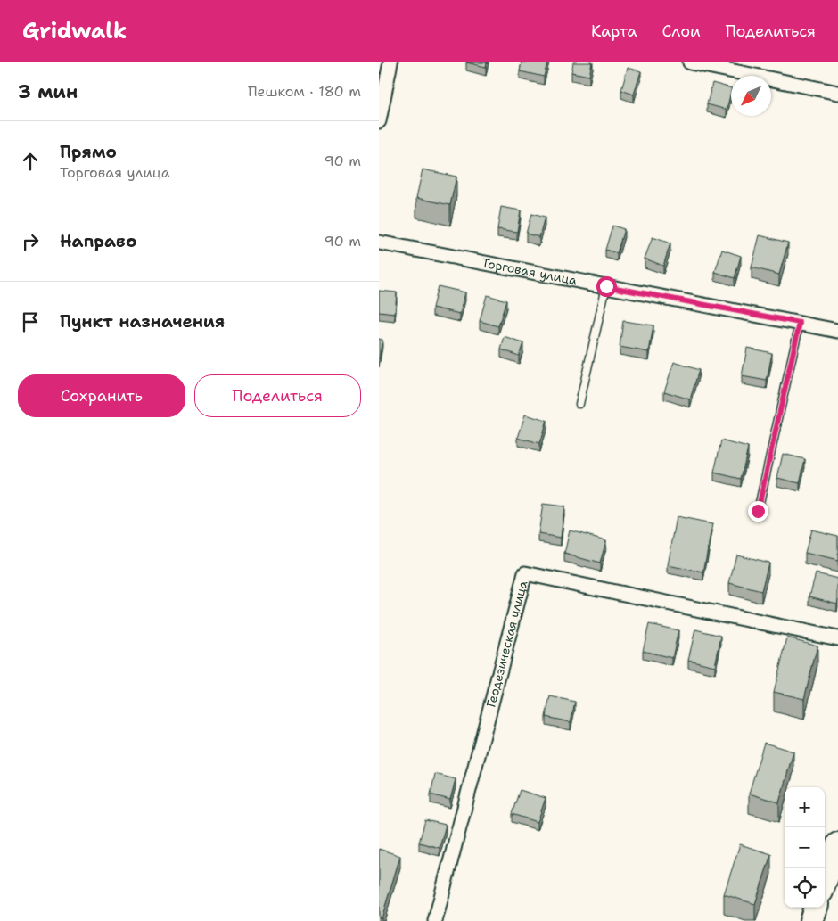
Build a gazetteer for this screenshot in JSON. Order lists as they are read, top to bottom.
{
  "streets": {
    "street": ["Торговая улица", "Геодезическая улица"]
  },
  "north": "bottom left",
  "page": {
    "header": "Gridwalk",
    "nav": ["Карта", "Слои", "Поделиться"],
    "heading": ["3 мин", "Пешком · 180 m"],
    "list": [
      ["Прямо", "Торговая улица", "90 m"],
      ["Направо", "90 m"],
      "Пункт назначения"
    ],
    "buttons": ["Сохранить", "Поделиться"],
    "map_buttons": ["+", "−"]
  }
}
